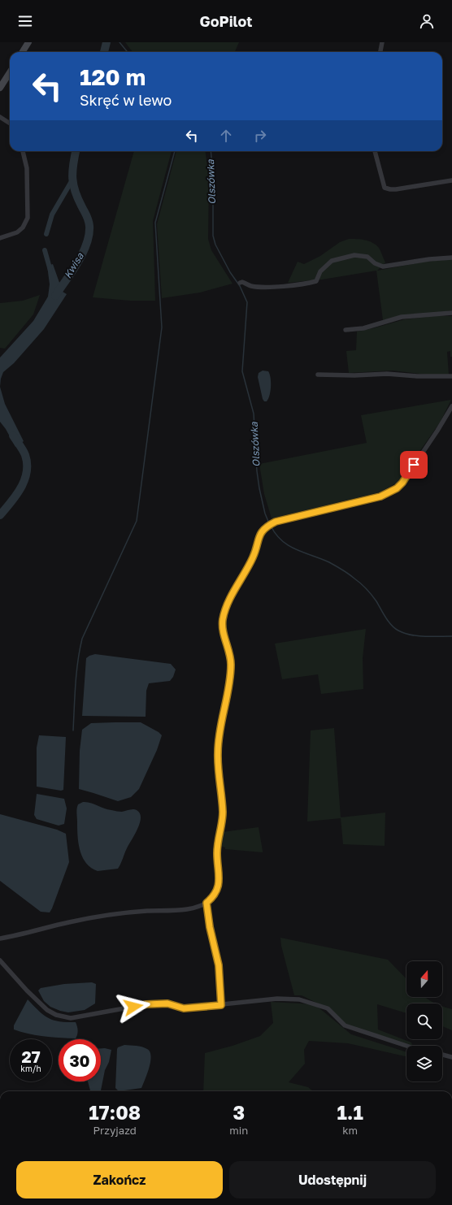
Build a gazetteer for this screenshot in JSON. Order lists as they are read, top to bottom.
{
  "water": ["Olszówka", "Kwisa"],
  "north": "top",
  "page": {
    "header": "GoPilot",
    "turn": ["120 m", "Skręć w lewo"],
    "speed": "27 km/h",
    "limit": "30",
    "eta": [
      "17:08",
      "Przyjazd",
      "3",
      "min",
      "1.1",
      "km"
    ],
    "buttons": ["Zakończ", "Udostępnij"]
  }
}
